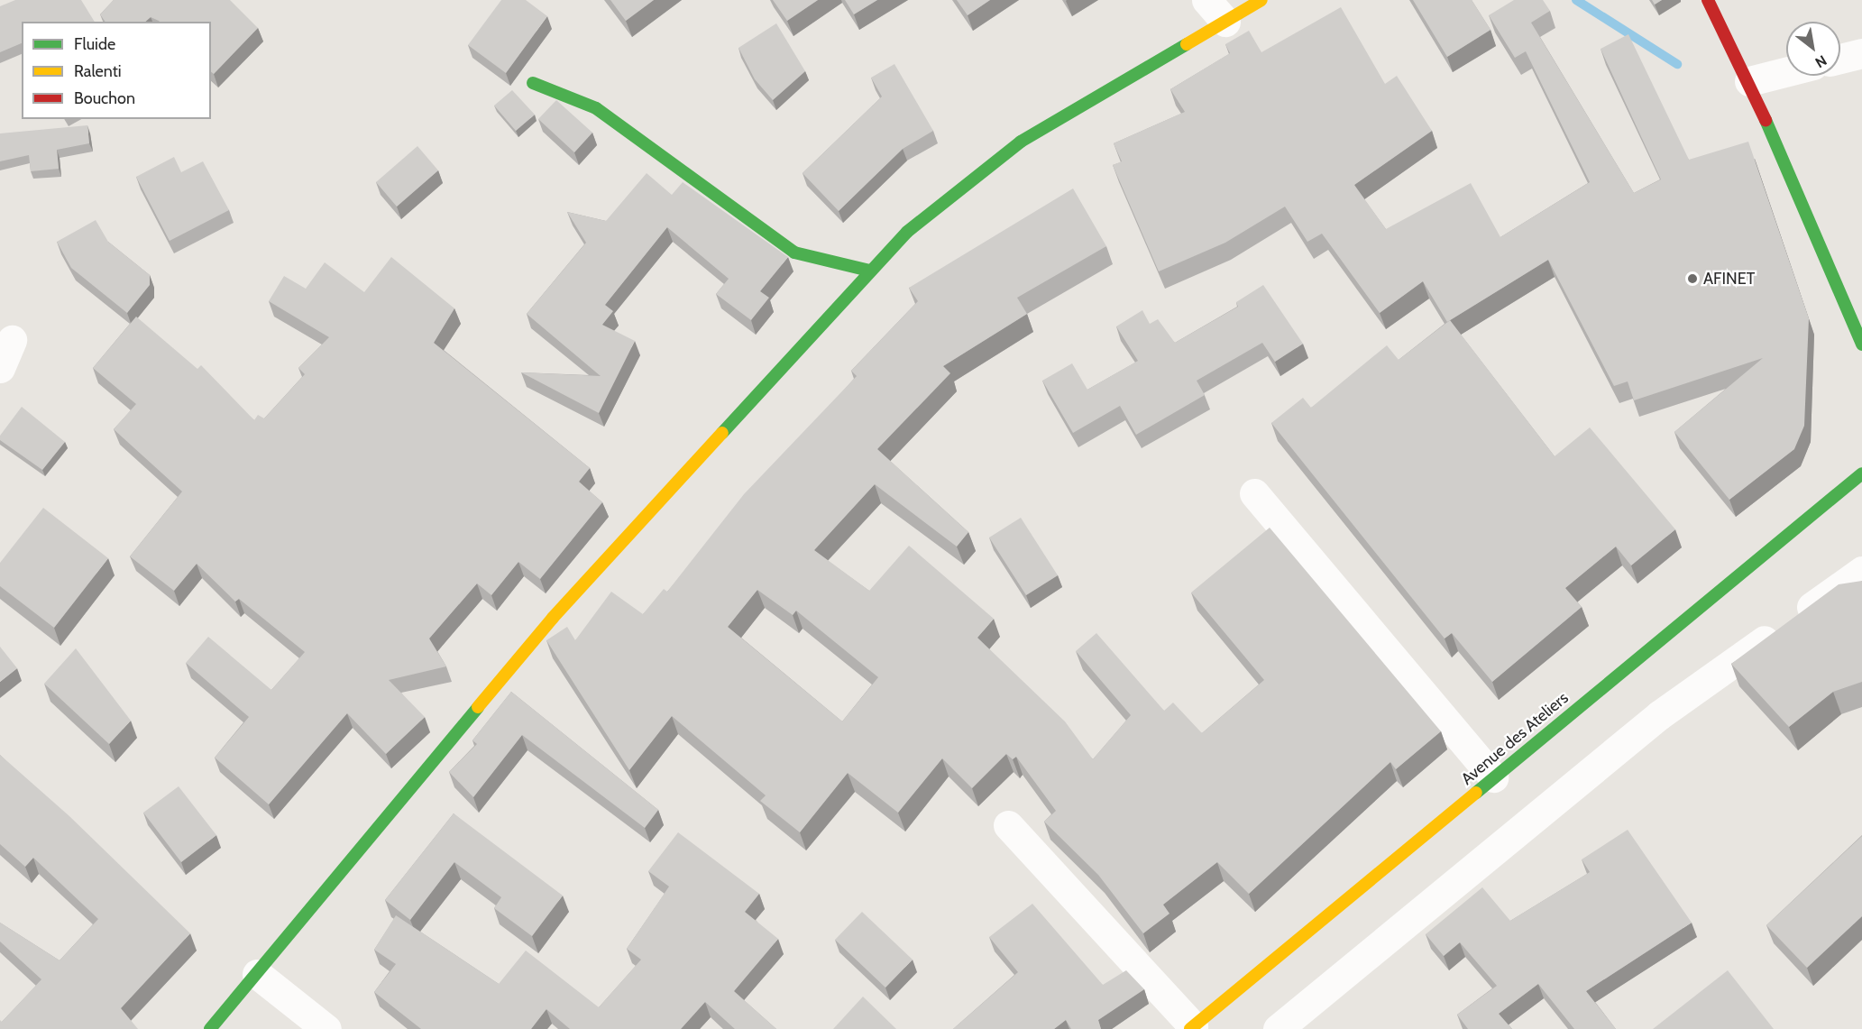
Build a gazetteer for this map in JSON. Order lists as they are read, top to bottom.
{
  "streets": {
    "street": ["Avenue des Ateliers"]
  },
  "places": ["AFINET"],
  "legend": ["Fluide", "Ralenti", "Bouchon"],
  "north": "bottom right"
}
